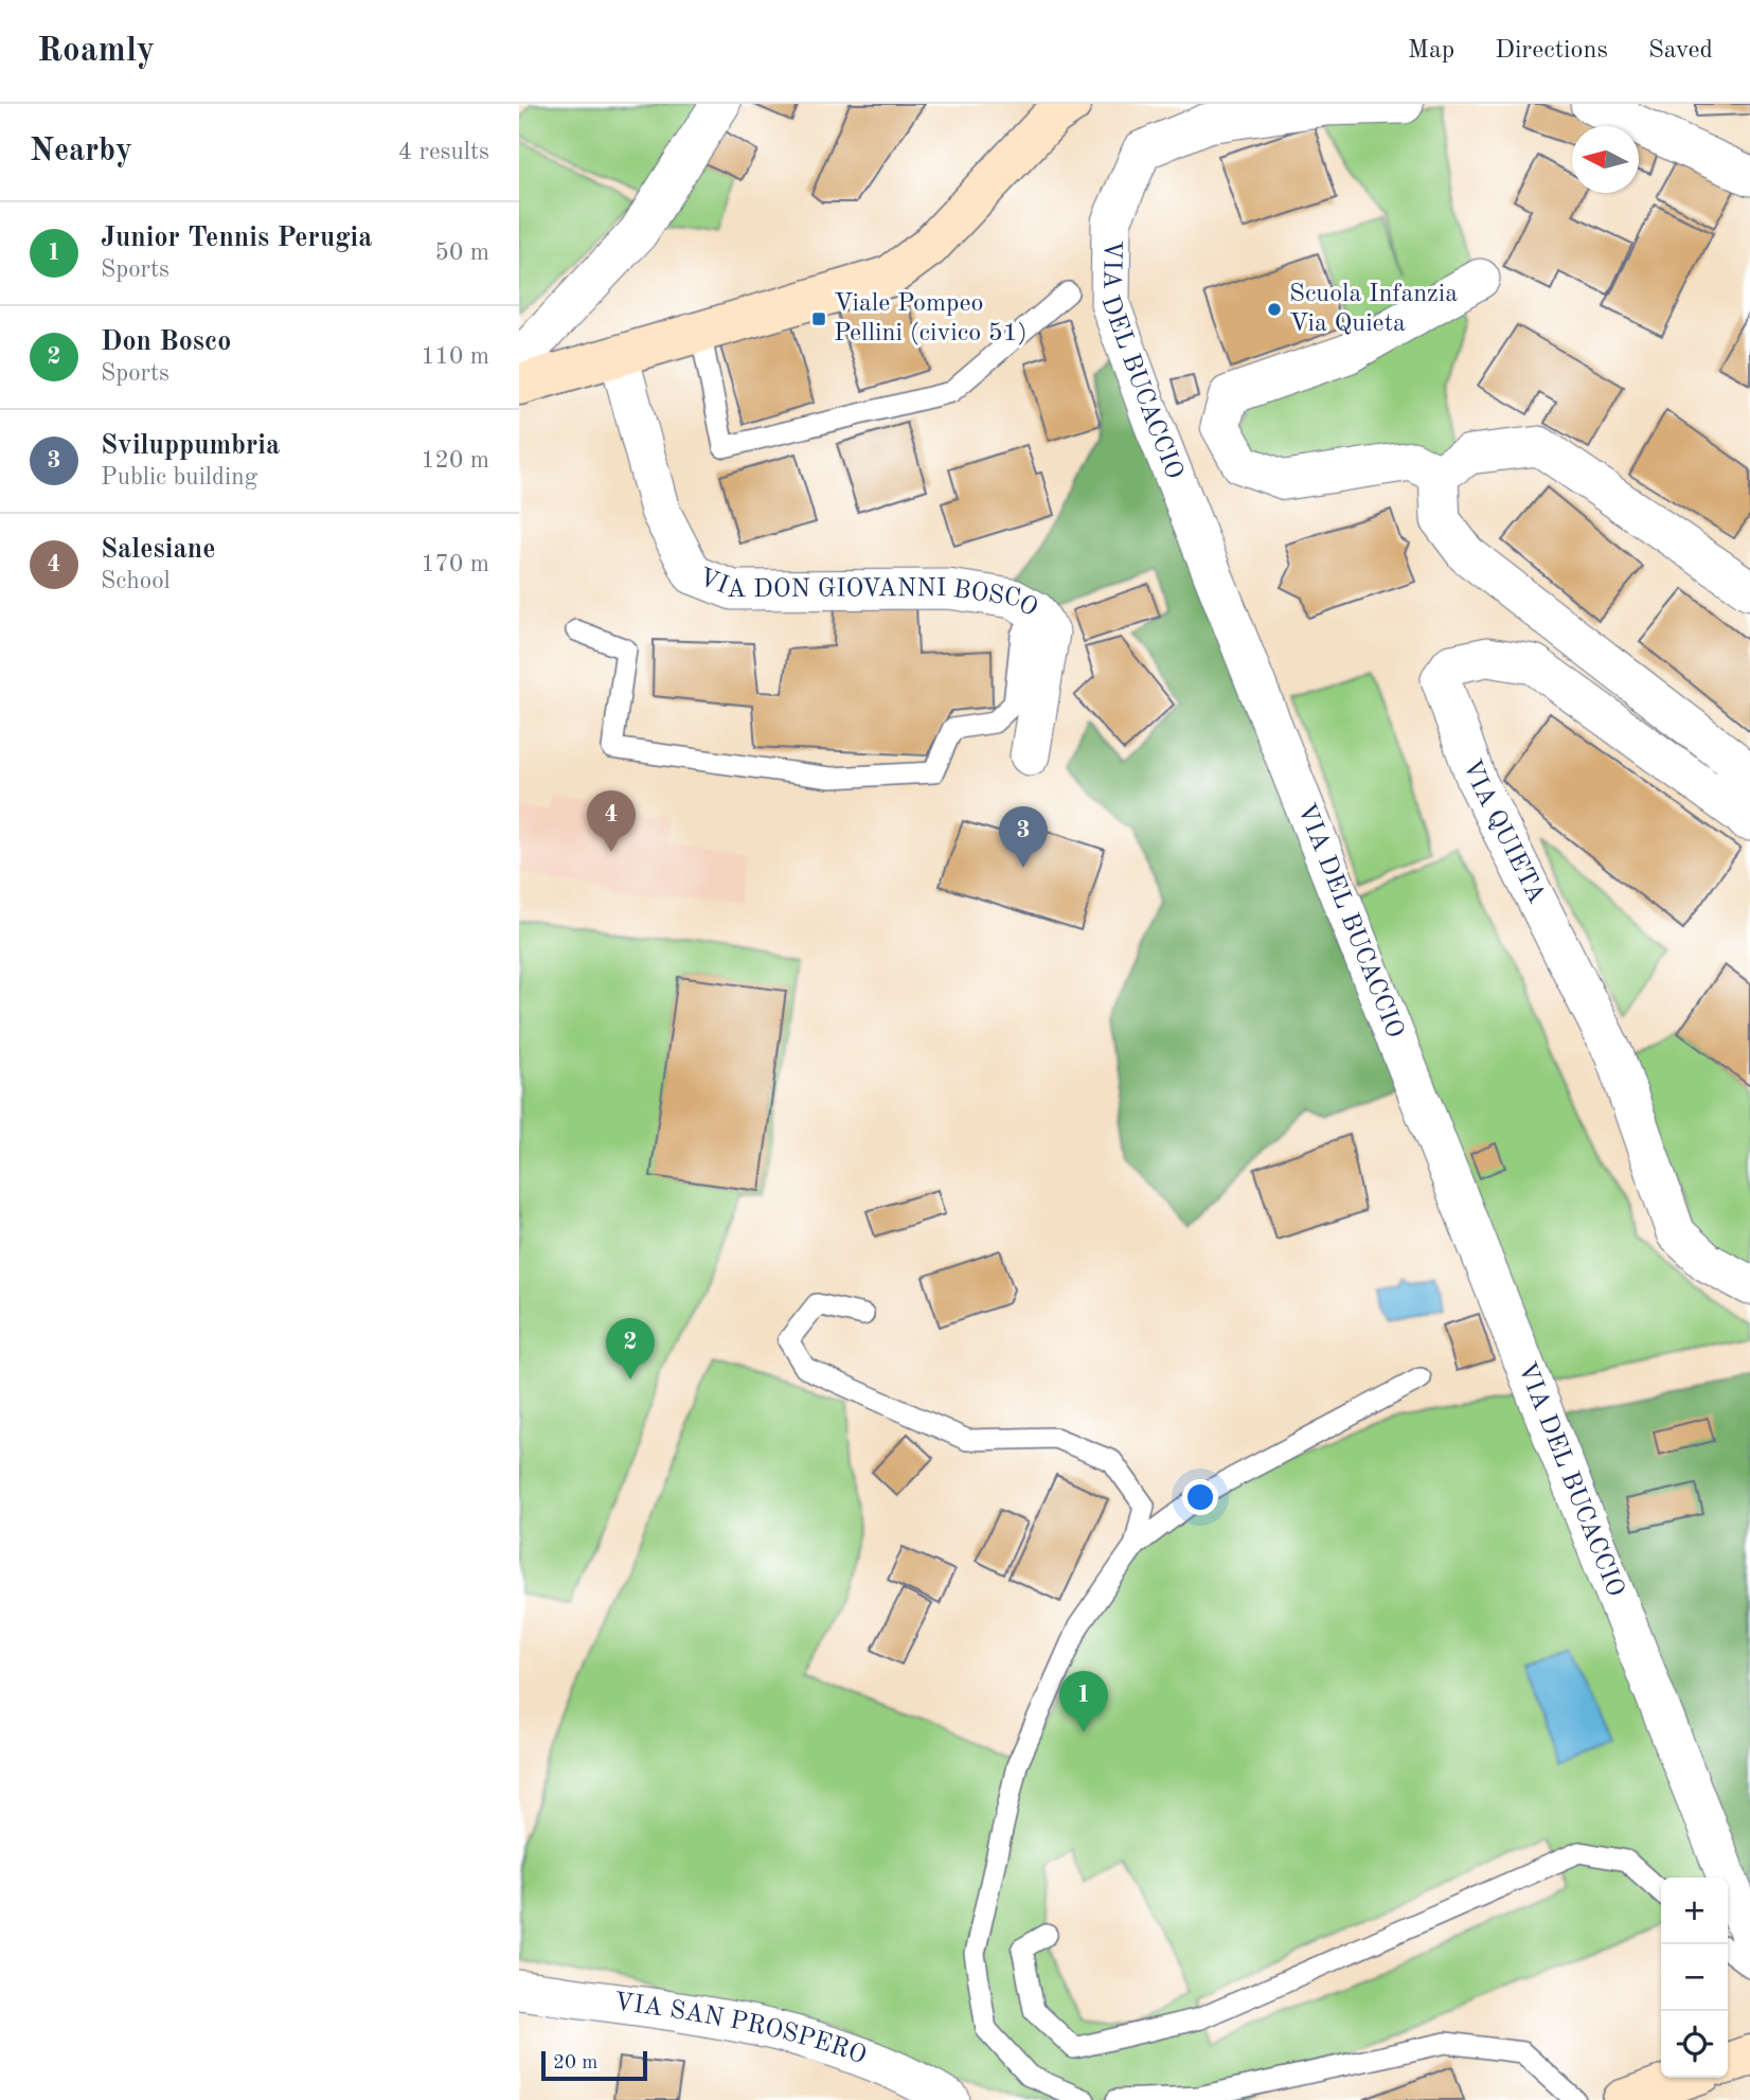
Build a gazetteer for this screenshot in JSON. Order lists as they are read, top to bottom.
{
  "streets": {
    "street": [
      "VIA DEL BUCACCIO",
      "VIA DON GIOVANNI BOSCO",
      "VIA QUIETA",
      "VIA SAN PROSPERO"
    ]
  },
  "places": {
    "other": ["Scuola Infanzia Via Quieta"],
    "transit": ["Viale Pompeo Pellini (civico 51)"]
  },
  "scale_bar": "20 m",
  "north": "left",
  "page": {
    "header": "Roamly",
    "nav": ["Map", "Directions", "Saved"],
    "heading": ["Nearby", "4 results"],
    "list": [
      {
        "mark": "1",
        "name": "Junior Tennis Perugia",
        "note": "Sports",
        "value": "50 m"
      },
      {
        "mark": "2",
        "name": "Don Bosco",
        "note": "Sports",
        "value": "110 m"
      },
      {
        "mark": "3",
        "name": "Sviluppumbria",
        "note": "Public building",
        "value": "120 m"
      },
      {
        "mark": "4",
        "name": "Salesiane",
        "note": "School",
        "value": "170 m"
      }
    ],
    "pins": [
      "4",
      "3",
      "2",
      "1"
    ],
    "map_buttons": ["+", "−"],
    "scale": "20 m"
  }
}
